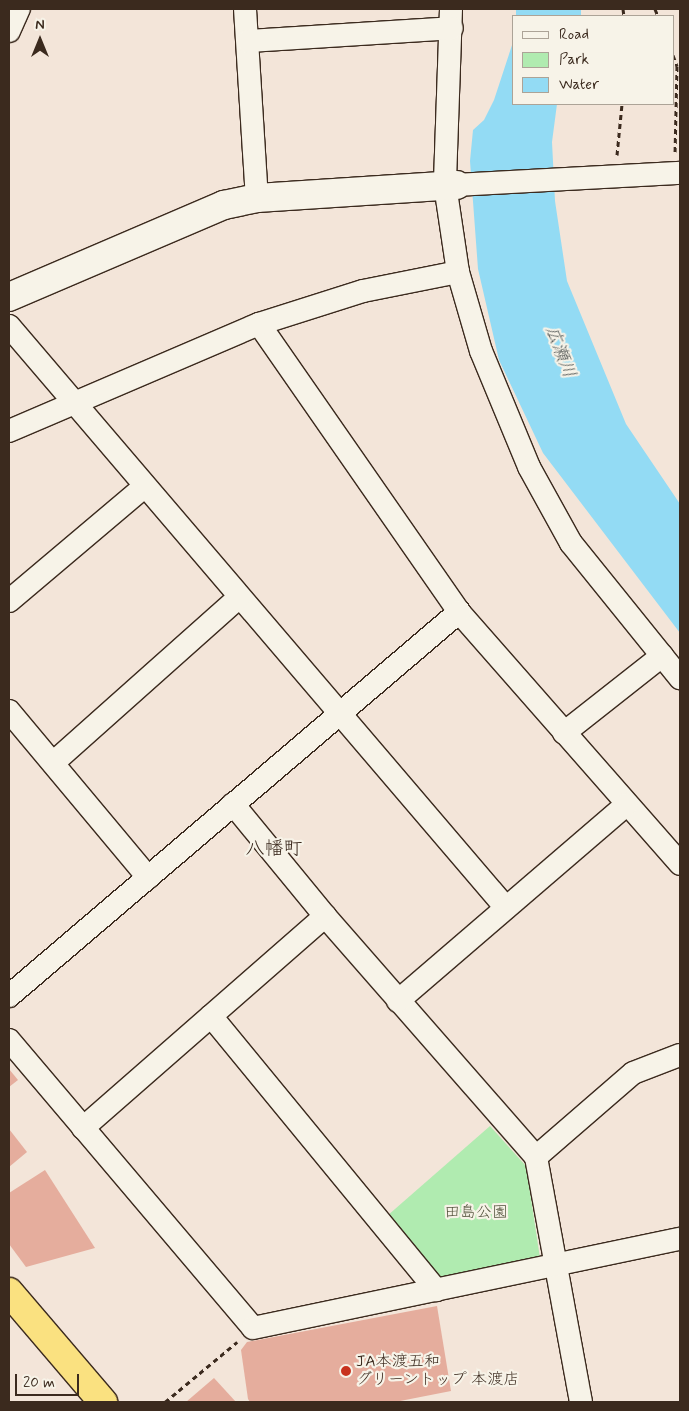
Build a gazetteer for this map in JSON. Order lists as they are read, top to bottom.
{
  "districts": ["八幡町"],
  "water": ["広瀬川"],
  "parks": ["田島公園"],
  "places": ["JA本渡五和 グリーントップ 本渡店"],
  "legend": ["Road", "Park", "Water"],
  "scale_bar": "20 m",
  "north": "top"
}
